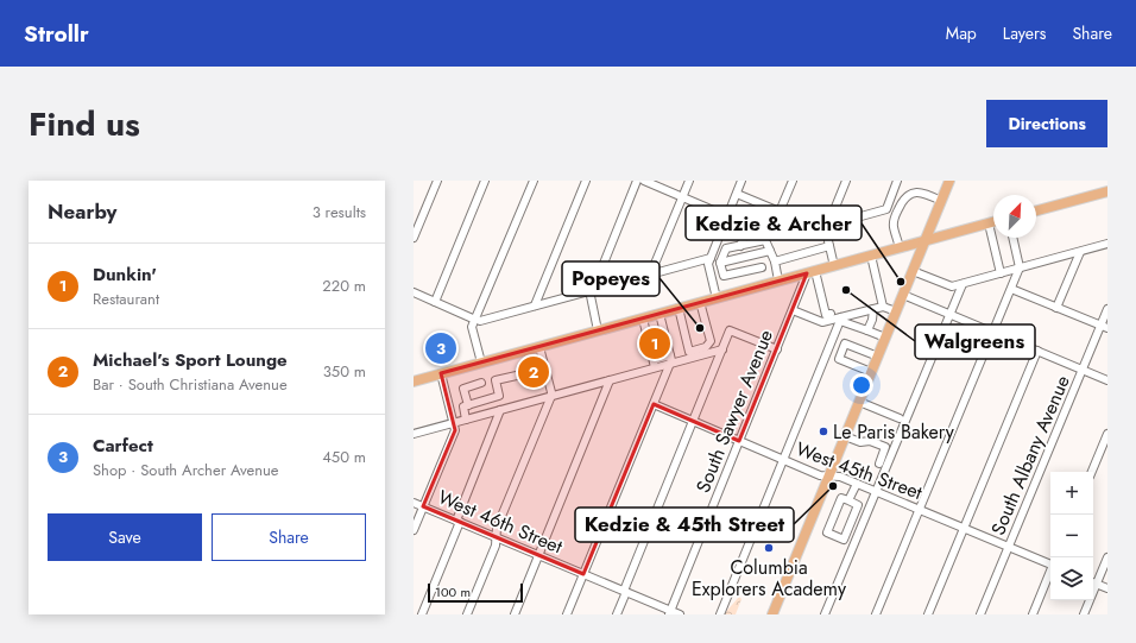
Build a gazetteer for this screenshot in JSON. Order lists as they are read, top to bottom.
{
  "streets": {
    "street": [
      "South Sawyer Avenue",
      "South Albany Avenue",
      "West 45th Street",
      "West 46th Street"
    ]
  },
  "crossings": [
    ["South Sawyer Avenue", "West 45th Street"],
    ["South Sawyer Avenue", "West 46th Street"],
    ["South Albany Avenue", "West 45th Street"]
  ],
  "places": [
    "Kedzie & Archer",
    "Walgreens",
    "Popeyes",
    "Le Paris Bakery",
    "Kedzie & 45th Street",
    "Columbia Explorers Academy"
  ],
  "scale_bar": "100 m",
  "north": "top right",
  "page": {
    "header": "Strollr",
    "nav": ["Map", "Layers", "Share"],
    "title": "Find us",
    "buttons": [
      "Directions",
      ["Save", "Share"]
    ],
    "heading": ["Nearby", "3 results"],
    "list": [
      {
        "mark": "1",
        "name": "Dunkin'",
        "note": "Restaurant",
        "value": "220 m"
      },
      {
        "mark": "2",
        "name": "Michael’s Sport Lounge",
        "note": "Bar · South Christiana Avenue",
        "value": "350 m"
      },
      {
        "mark": "3",
        "name": "Carfect",
        "note": "Shop · South Archer Avenue",
        "value": "450 m"
      }
    ],
    "pins": ["1", "3", "2"],
    "map_buttons": ["+", "−"],
    "scale": "100 m"
  }
}
